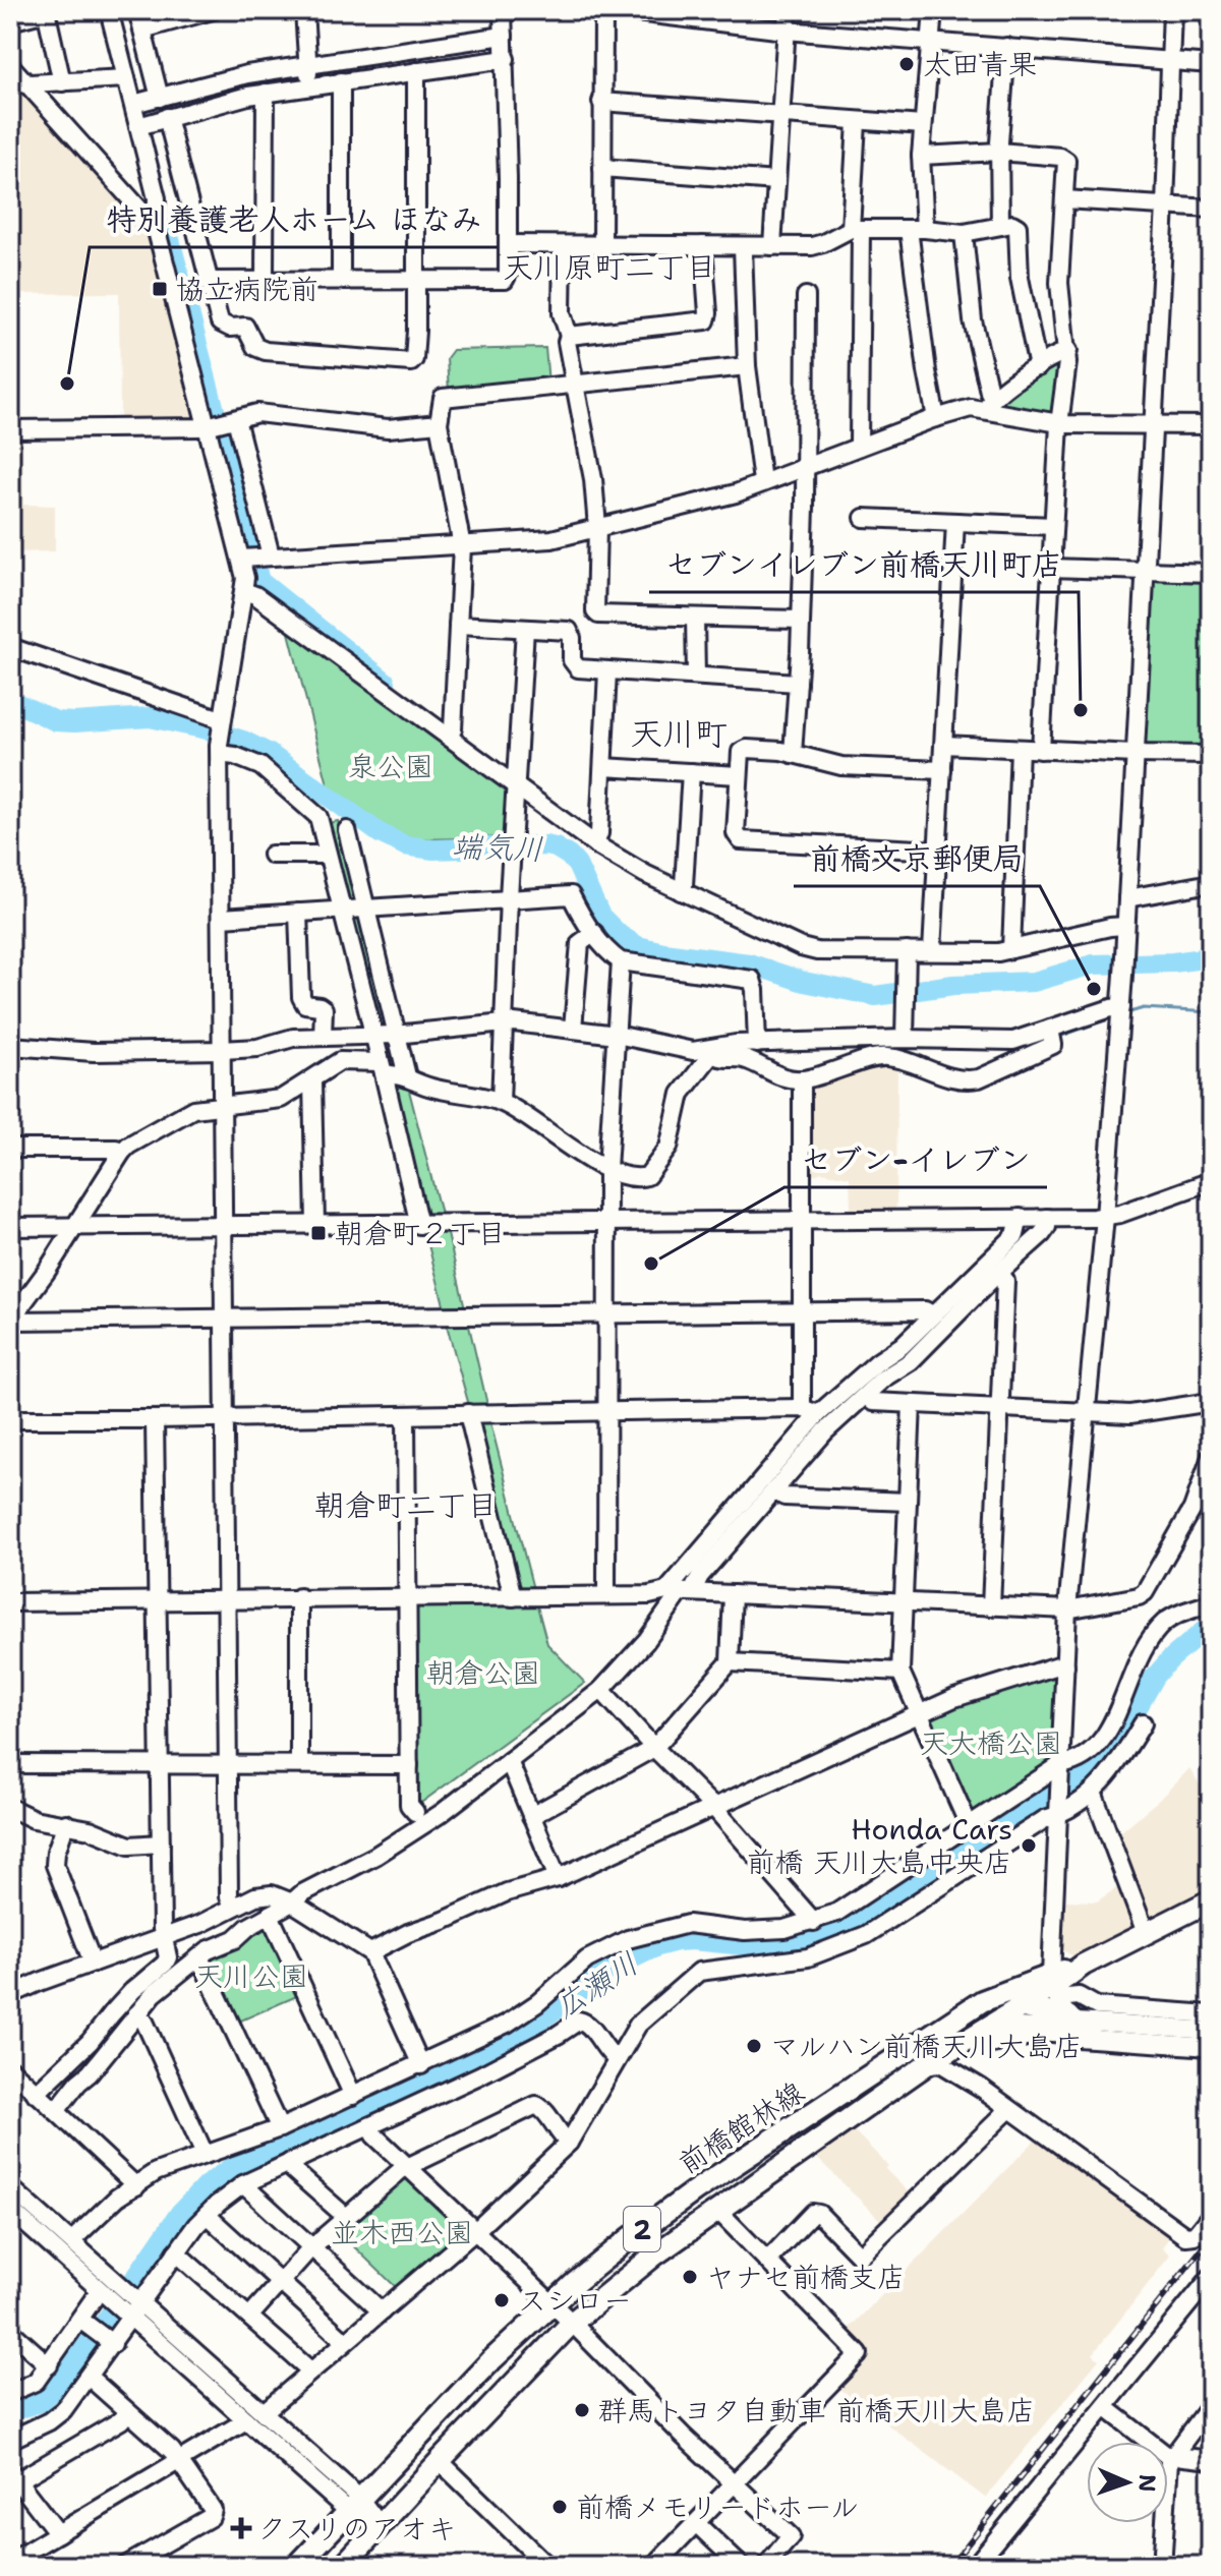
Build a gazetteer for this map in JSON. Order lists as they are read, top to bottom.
{
  "streets": {
    "main road": ["前橋館林線", "2"]
  },
  "districts": ["天川原町二丁目", "天川町", "朝倉町二丁目"],
  "water": ["端気川", "広瀬川"],
  "parks": [
    "泉公園",
    "朝倉公園",
    "天大橋公園",
    "天川公園",
    "並木西公園"
  ],
  "places": {
    "other": [
      "太田青果",
      "特別養護老人ホーム ほなみ",
      "セブンイレブン前橋天川町店",
      "前橋文京郵便局",
      "セブン-イレブン",
      "Honda Cars 前橋 天川大島中央店",
      "マルハン前橋天川大島店",
      "ヤナセ前橋支店",
      "スシロー",
      "群馬トヨタ自動車 前橋天川大島店",
      "前橋メモリードホール"
    ],
    "transit": ["協立病院前", "朝倉町２丁目"],
    "health": ["クスリのアオキ"]
  },
  "north": "right"
}
